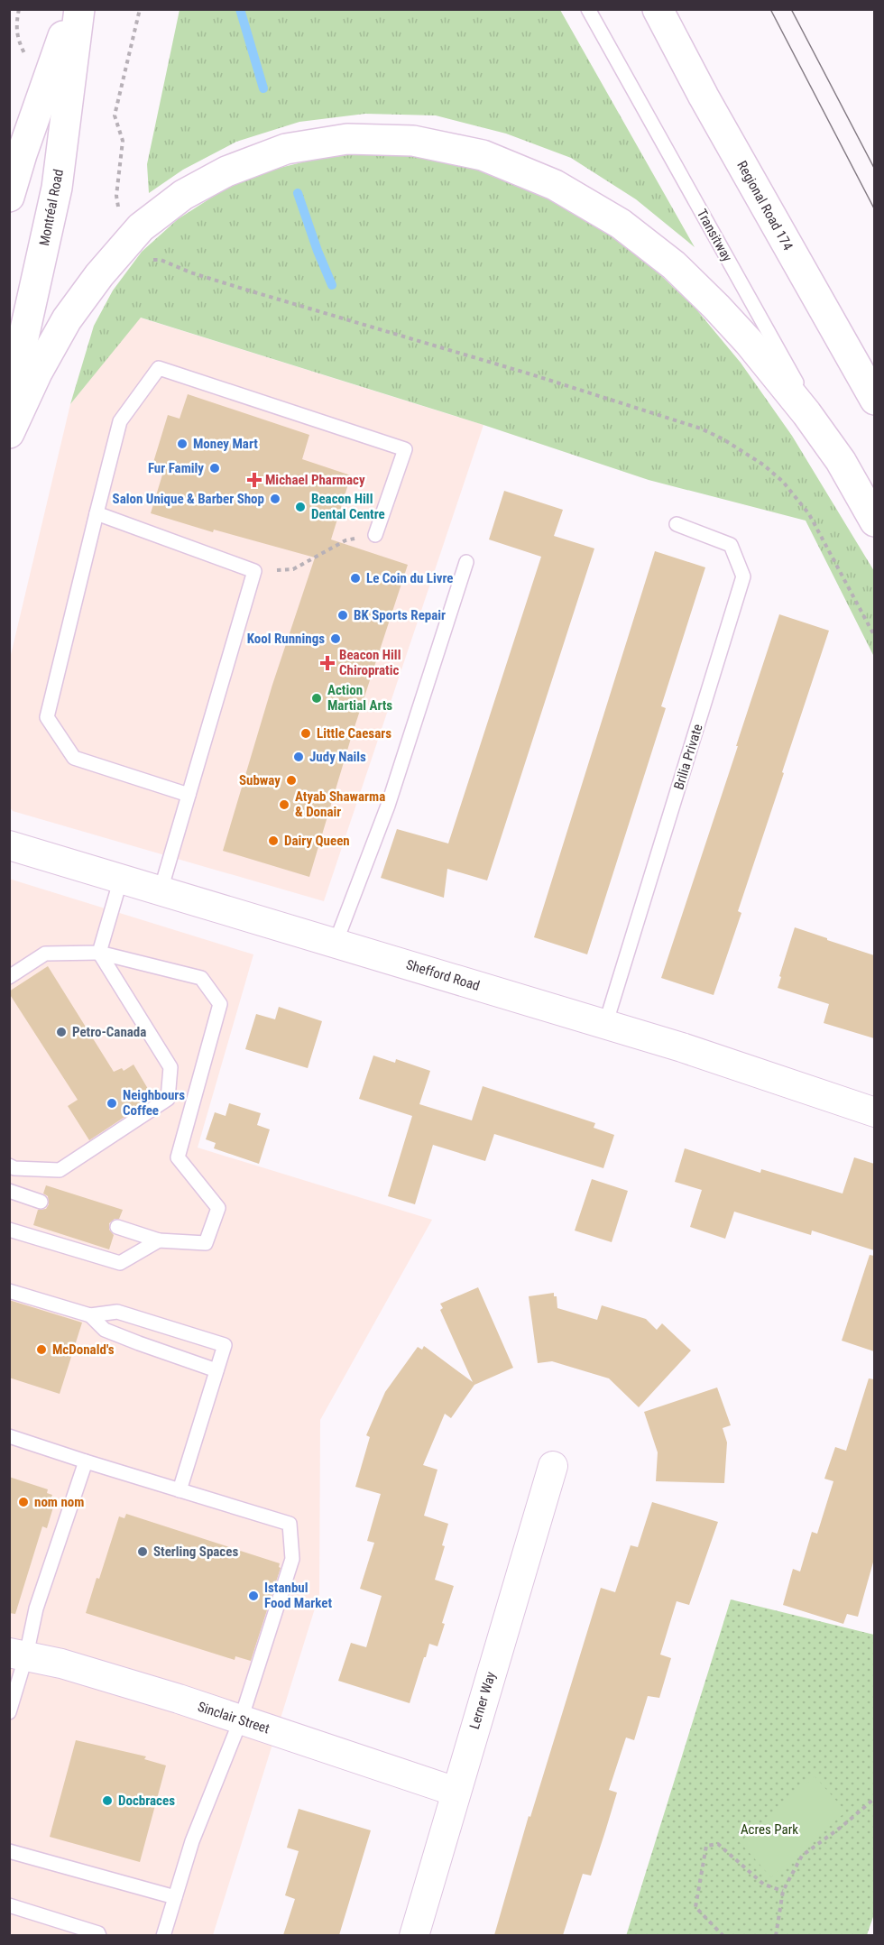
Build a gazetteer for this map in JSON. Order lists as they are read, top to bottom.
{
  "streets": {
    "main road": ["Regional Road 174", "Montréal Road"],
    "street": ["Shefford Road", "Lerner Way", "Sinclair Street"],
    "lane": ["Transitway", "Brilia Private"]
  },
  "crossings": [
    ["Brilia Private", "Shefford Road"],
    ["Lerner Way", "Sinclair Street"]
  ],
  "parks": ["Acres Park"],
  "places": {
    "other": [
      "Money Mart",
      "Fur Family",
      "Salon Unique & Barber Shop",
      "Beacon Hill Dental Centre",
      "Le Coin du Livre",
      "BK Sports Repair",
      "Kool Runnings",
      "Action Martial Arts",
      "Little Caesars",
      "Judy Nails",
      "Subway",
      "Atyab Shawarma & Donair",
      "Dairy Queen",
      "Petro-Canada",
      "Neighbours Coffee",
      "McDonald's",
      "nom nom",
      "Sterling Spaces",
      "Istanbul Food Market",
      "Docbraces"
    ],
    "health": ["Michael Pharmacy", "Beacon Hill Chiropratic"]
  }
}
